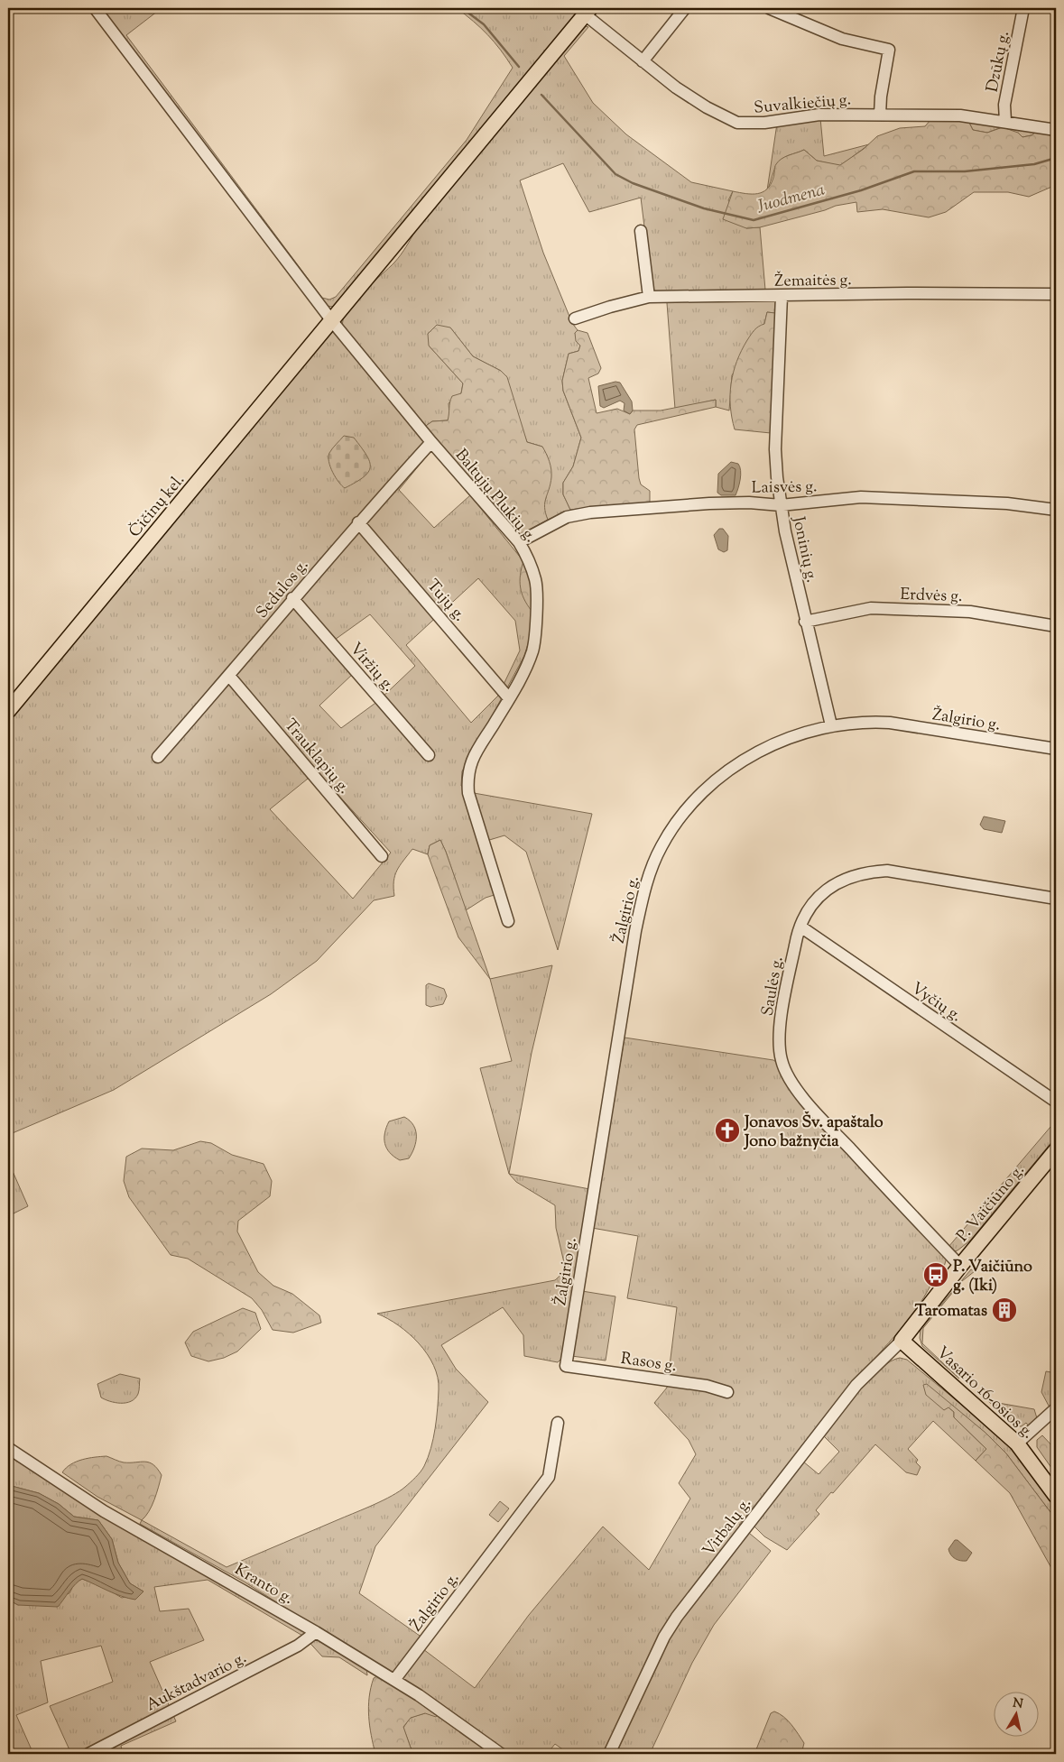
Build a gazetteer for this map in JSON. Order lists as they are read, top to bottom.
{
  "streets": {
    "main road": ["Čičinų kel.", "P. Vaičiūno g.", "Vasario 16-osios g."],
    "street": [
      "Dzūkų g.",
      "Suvalkiečių g.",
      "Žemaitės g.",
      "Laisvės g.",
      "Baltųjų Plukių g.",
      "Joninių g.",
      "Sedulos g.",
      "Erdvės g.",
      "Tujų g.",
      "Viržių g.",
      "Žalgirio g.",
      "Trauklapių g.",
      "Saulės g.",
      "Vyčių g.",
      "Rasos g.",
      "Virbalų g.",
      "Kranto g.",
      "Aukštadvario g."
    ]
  },
  "crossings": [
    ["Dzūkų g.", "Suvalkiečių g."],
    ["Suvalkiečių g.", "Čičinų kel."],
    ["Žemaitės g.", "Joninių g."],
    ["Laisvės g.", "Baltųjų Plukių g."],
    ["Laisvės g.", "Joninių g."],
    ["Baltųjų Plukių g.", "Čičinų kel."],
    ["Baltųjų Plukių g.", "Sedulos g."],
    ["Baltųjų Plukių g.", "Tujų g."],
    ["Joninių g.", "Erdvės g."],
    ["Joninių g.", "Žalgirio g."],
    ["Sedulos g.", "Tujų g."],
    ["Sedulos g.", "Viržių g."],
    ["Sedulos g.", "Trauklapių g."],
    ["Žalgirio g.", "Rasos g."],
    ["Žalgirio g.", "Kranto g."],
    ["Saulės g.", "Vyčių g."],
    ["Saulės g.", "P. Vaičiūno g."],
    ["P. Vaičiūno g.", "Vasario 16-osios g."],
    ["P. Vaičiūno g.", "Virbalų g."],
    ["Vasario 16-osios g.", "Virbalų g."],
    ["Kranto g.", "Aukštadvario g."]
  ],
  "water": ["Juodmena"],
  "places": {
    "church": ["Jonavos Šv. apaštalo Jono bažnyčia"],
    "bus stop": ["P. Vaičiūno g. (Iki)"],
    "building": ["Taromatas"]
  },
  "north": "top"
}
